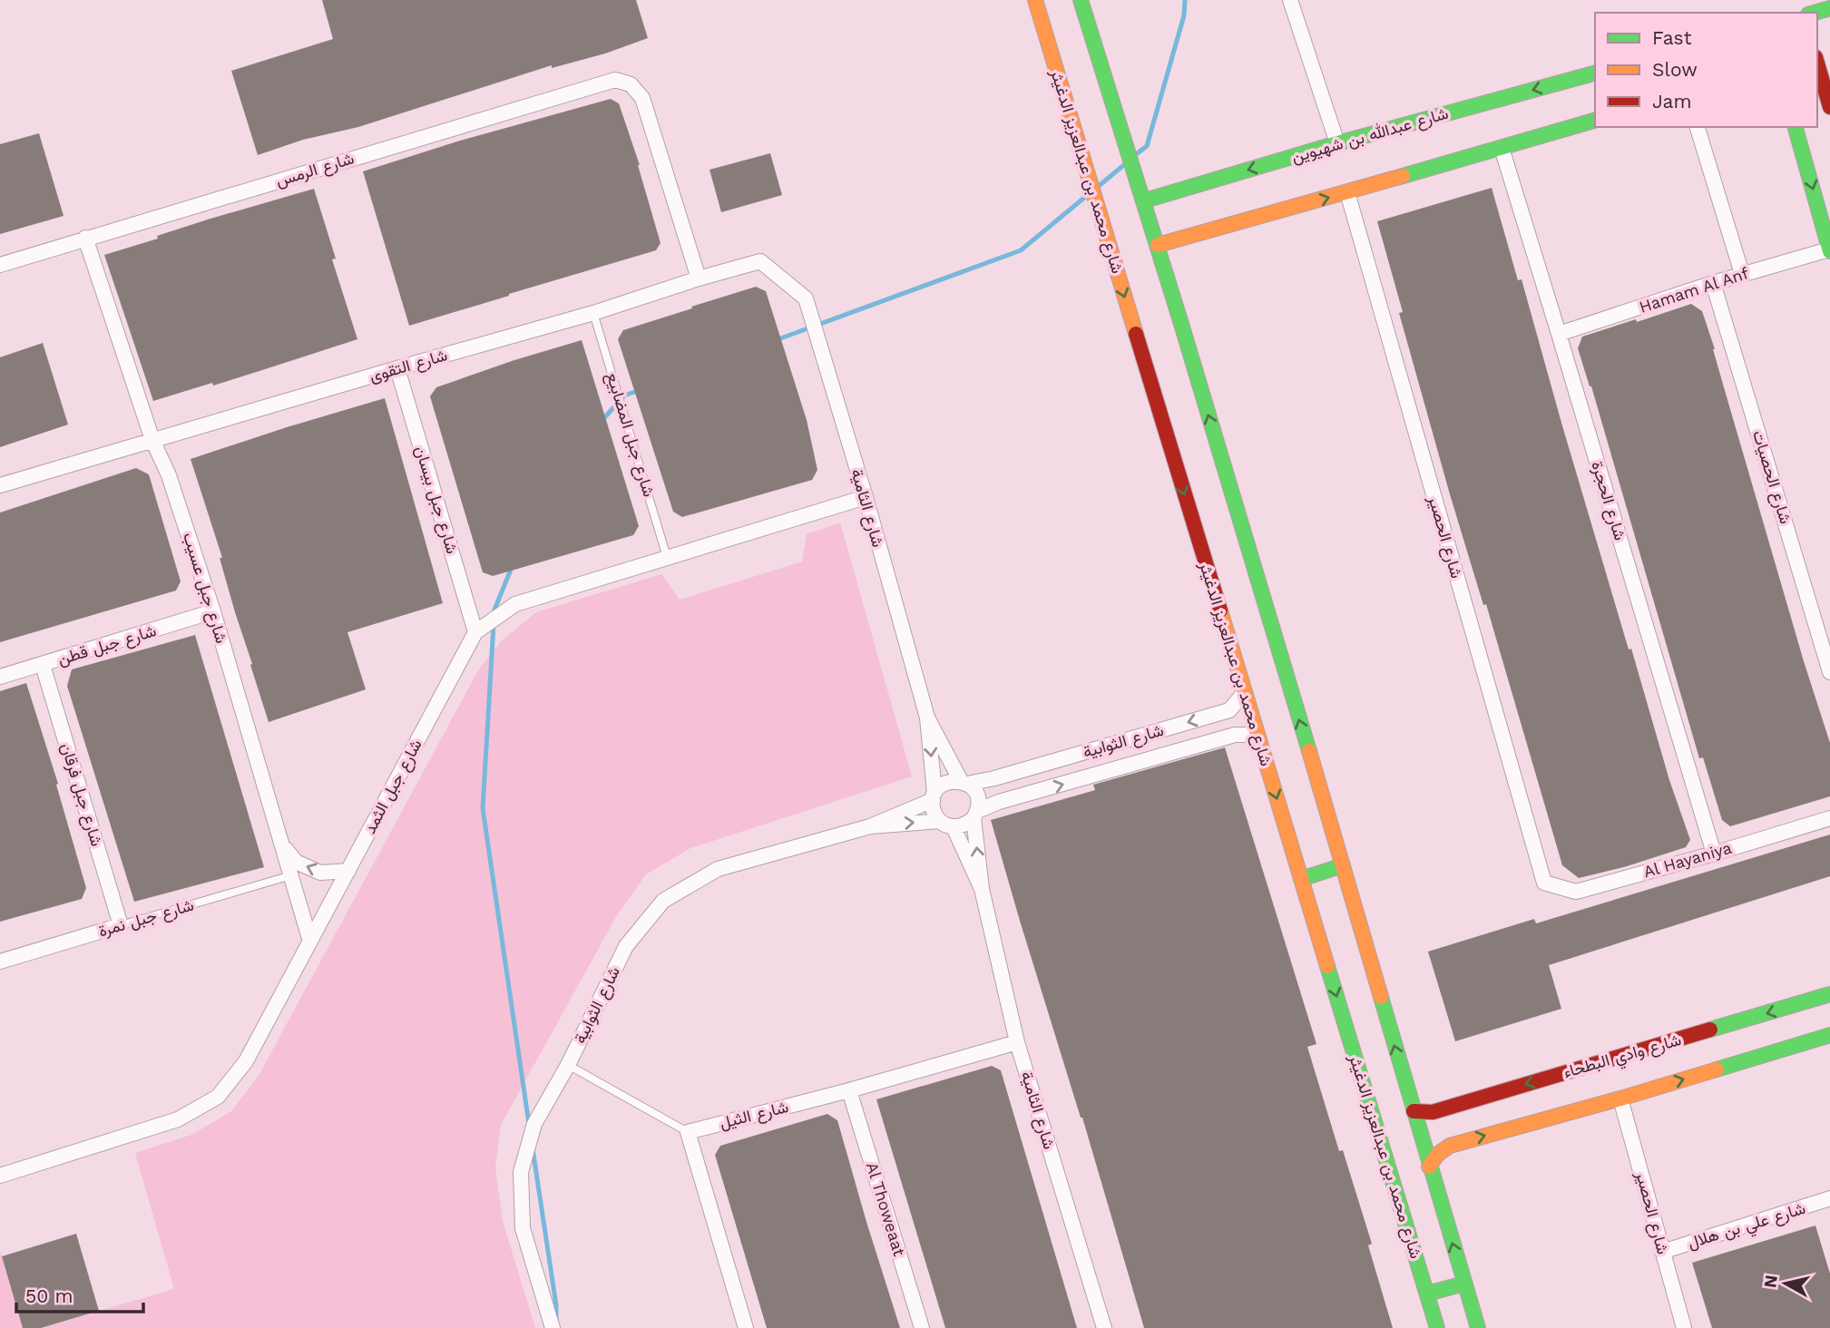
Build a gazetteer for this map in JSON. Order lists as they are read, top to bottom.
{
  "streets": {
    "street": [
      "شارع عبدالله بن شهيوين",
      "شارع الرمس",
      "شارع محمد بن عبدالعزيز الدغيثر",
      "Hamam Al Anf",
      "شارع التقوى",
      "شارع الحصيات",
      "شارع جبل بيسان",
      "شارع الحجرة",
      "شارع الثامية",
      "شارع الحصير",
      "شارع جبل عسيب",
      "شارع جبل قطن",
      "شارع الثوابية",
      "شارع جبل الثمد",
      "شارع جبل فرقان",
      "Al Hayaniya",
      "شارع جبل نمرة",
      "شارع وادي البطحاء",
      "شارع الثيل",
      "Al Thoweaat",
      "شارع علي بن هلال"
    ],
    "lane": ["شارع جبل المضابيع"]
  },
  "crossings": [
    ["شارع الرمس", "شارع التقوى"],
    ["شارع الرمس", "شارع جبل عسيب"],
    ["شارع محمد بن عبدالعزيز الدغيثر", "شارع الثوابية"],
    ["Hamam Al Anf", "شارع الحصيات"],
    ["Hamam Al Anf", "شارع الحجرة"],
    ["شارع التقوى", "شارع جبل المضابيع"],
    ["شارع التقوى", "شارع جبل بيسان"],
    ["شارع التقوى", "شارع الثامية"],
    ["شارع التقوى", "شارع جبل عسيب"],
    ["شارع جبل المضابيع", "شارع جبل الثمد"],
    ["شارع جبل بيسان", "شارع جبل الثمد"],
    ["شارع الحجرة", "Al Hayaniya"],
    ["شارع الثامية", "شارع جبل الثمد"],
    ["شارع الثامية", "شارع الثيل"],
    ["شارع الحصير", "Al Hayaniya"],
    ["شارع الحصير", "شارع علي بن هلال"],
    ["شارع جبل عسيب", "شارع جبل قطن"],
    ["شارع جبل عسيب", "شارع جبل الثمد"],
    ["شارع جبل عسيب", "شارع جبل نمرة"],
    ["شارع جبل قطن", "شارع جبل فرقان"],
    ["شارع جبل فرقان", "شارع جبل نمرة"],
    ["شارع الثيل", "Al Thoweaat"]
  ],
  "legend": ["Fast", "Slow", "Jam"],
  "scale_bar": "50 m",
  "north": "left"
}
